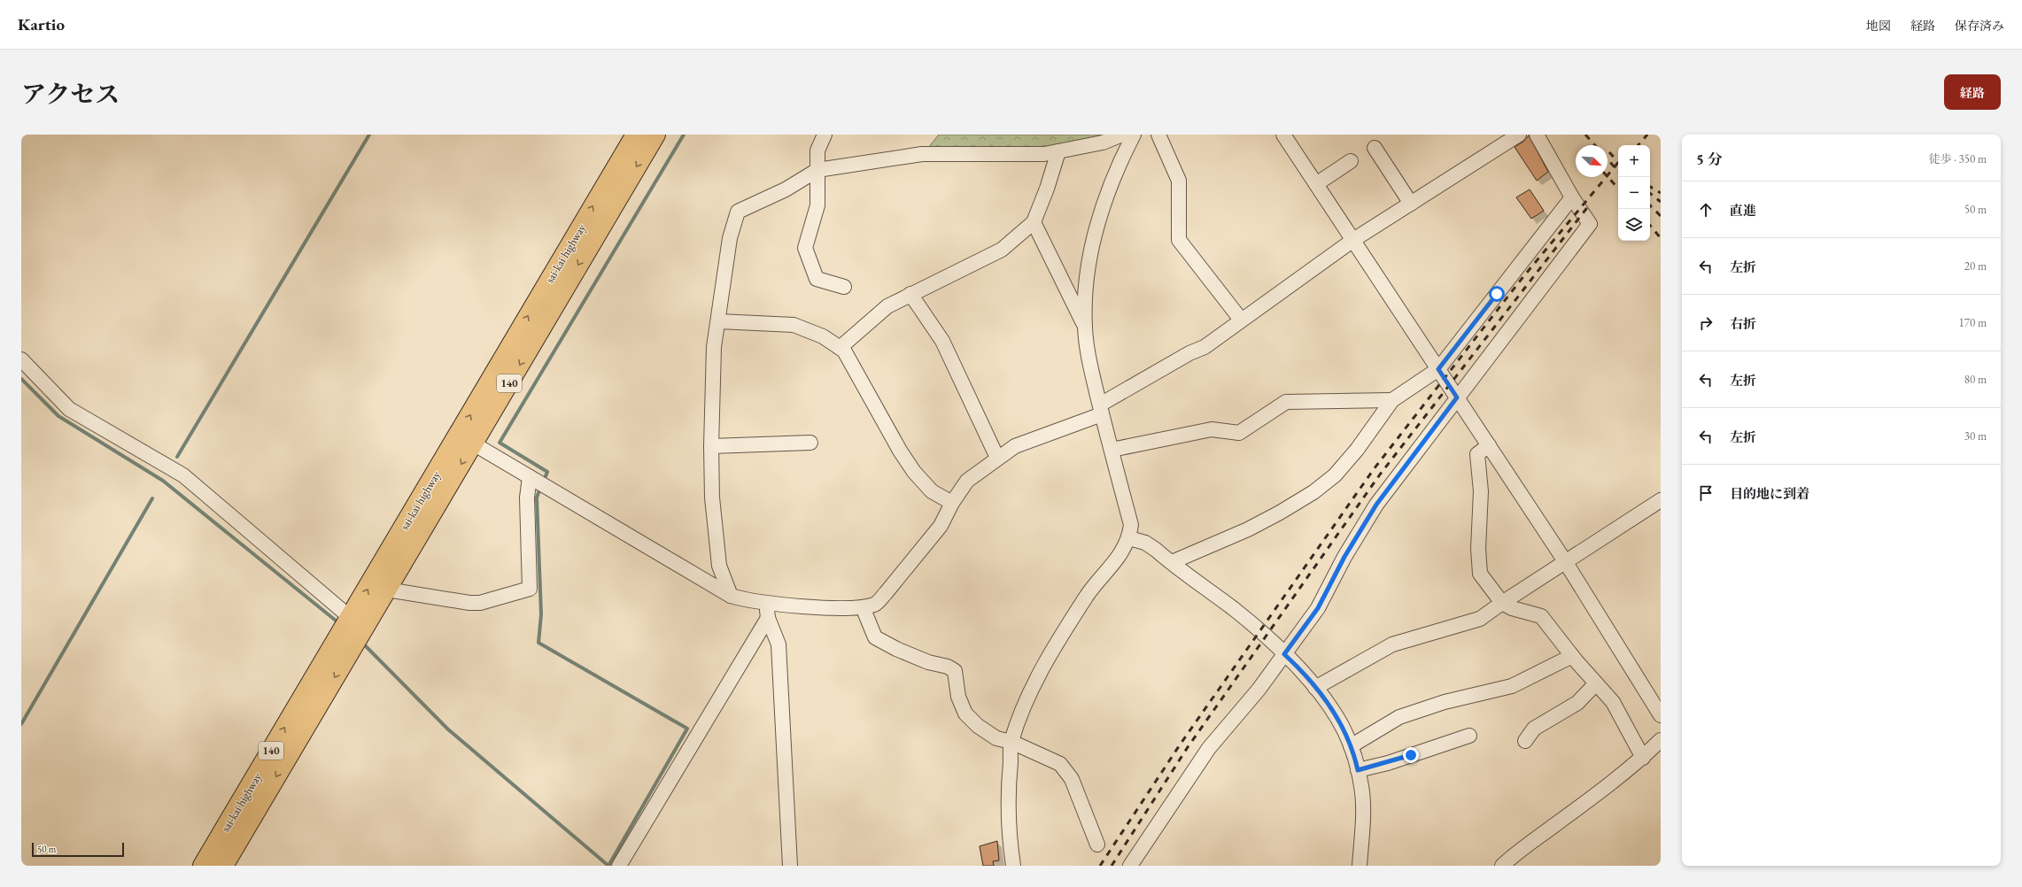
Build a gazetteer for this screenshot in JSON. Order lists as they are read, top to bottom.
{
  "streets": {
    "highway": ["sai-kai highway", "140"]
  },
  "scale_bar": "50 m",
  "north": "bottom right",
  "page": {
    "header": "Kartio",
    "nav": ["地図", "経路", "保存済み"],
    "title": "アクセス",
    "buttons": "経路",
    "heading": ["5 分", "徒歩 · 350 m"],
    "map_buttons": ["+", "−"],
    "list": [
      ["直進", "50 m"],
      ["左折", "20 m"],
      ["右折", "170 m"],
      ["左折", "80 m"],
      ["左折", "30 m"],
      "目的地に到着"
    ],
    "scale": "50 m"
  }
}
